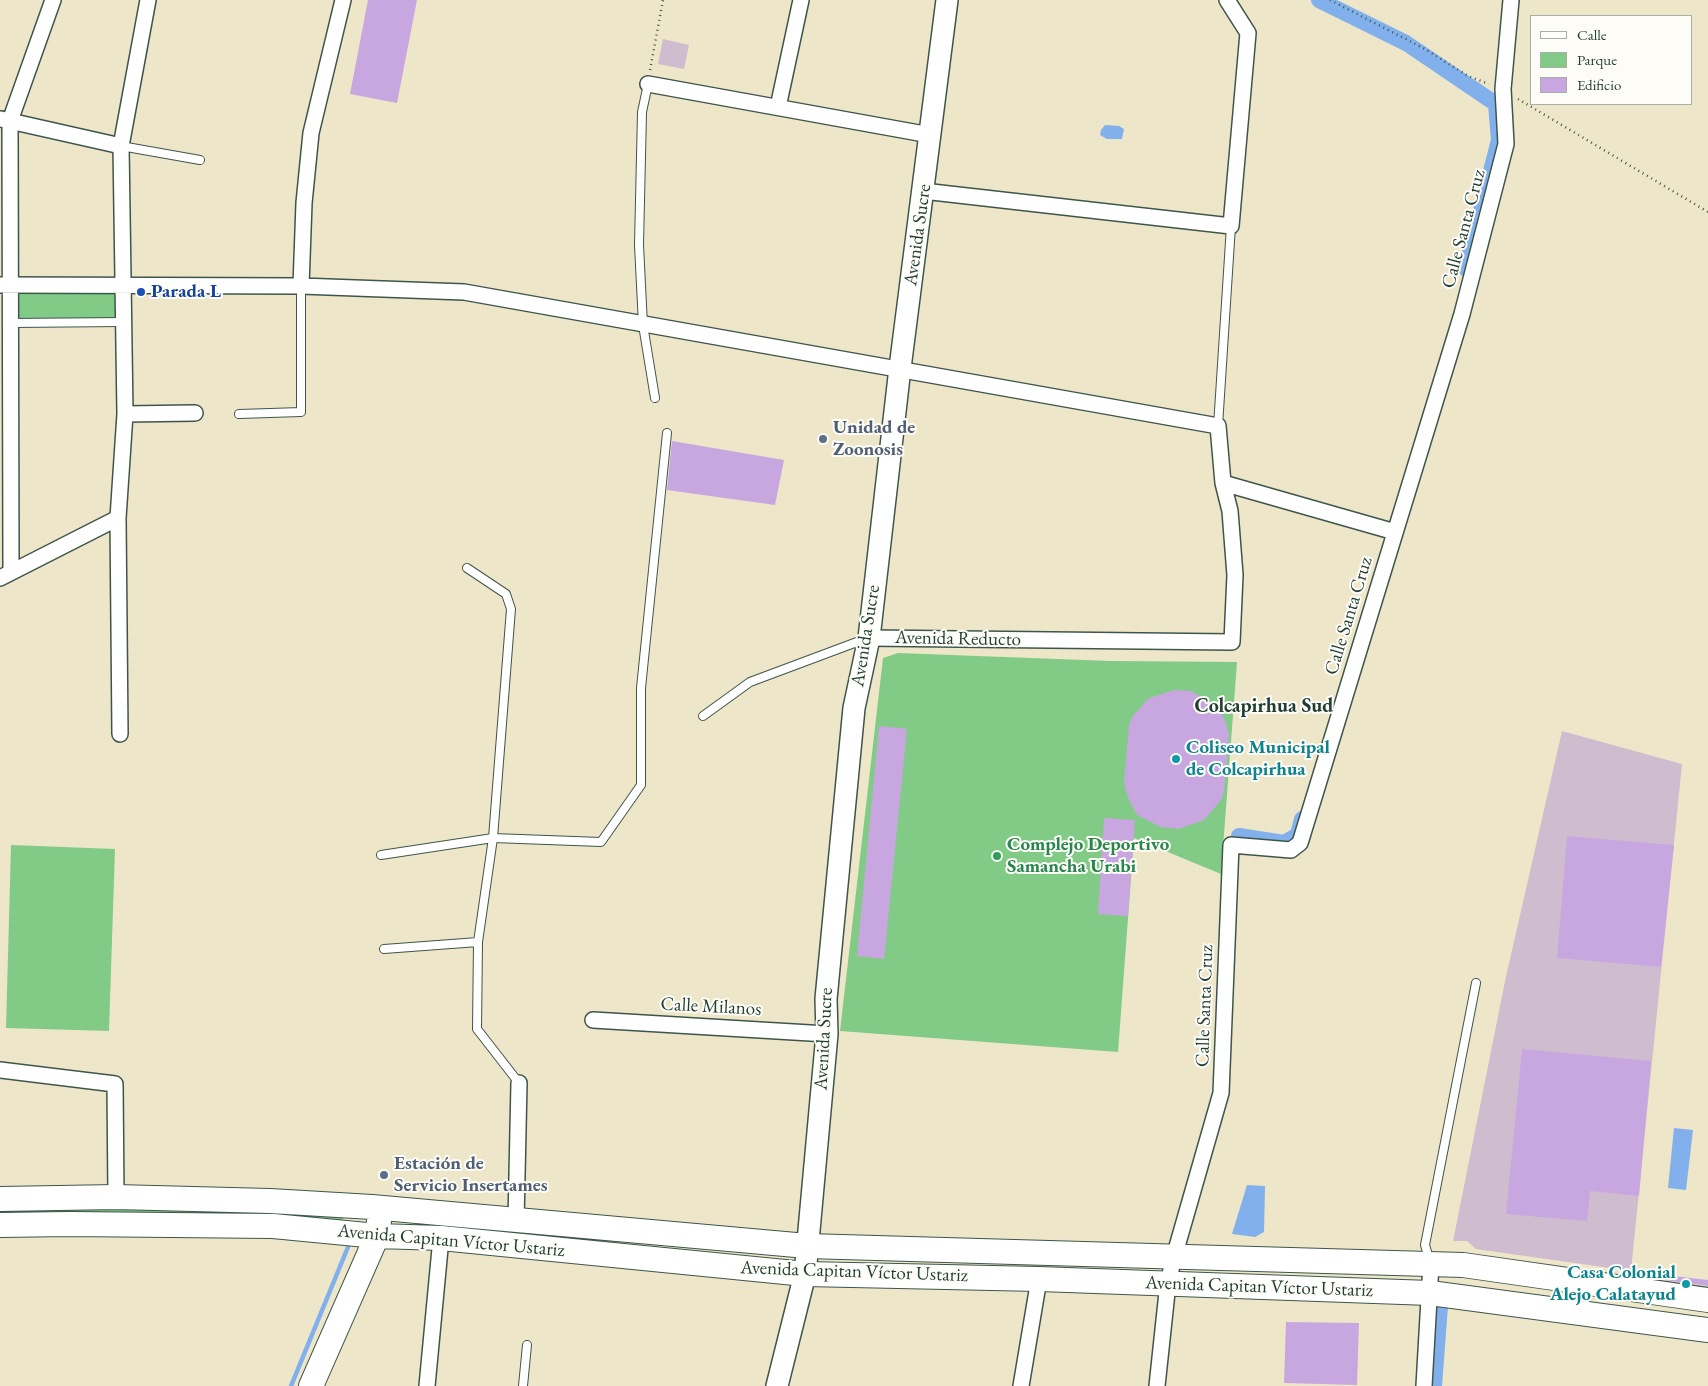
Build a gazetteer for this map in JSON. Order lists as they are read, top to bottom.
{
  "streets": {
    "main road": ["Avenida Capitan Víctor Ustariz"],
    "street": [
      "Calle Santa Cruz",
      "Avenida Sucre",
      "Avenida Reducto",
      "Calle Milanos"
    ]
  },
  "crossings": [
    ["Calle Santa Cruz", "Avenida Capitan Víctor Ustariz"],
    ["Avenida Sucre", "Avenida Reducto"],
    ["Avenida Sucre", "Calle Milanos"],
    ["Avenida Sucre", "Avenida Capitan Víctor Ustariz"]
  ],
  "districts": ["Colcapirhua Sud"],
  "places": [
    "Parada L",
    "Unidad de Zoonosis",
    "Coliseo Municipal de Colcapirhua",
    "Complejo Deportivo Samancha Urabi",
    "Estación de Servicio Insertames",
    "Casa Colonial Alejo Calatayud"
  ],
  "legend": ["Calle", "Parque", "Edificio"]
}
